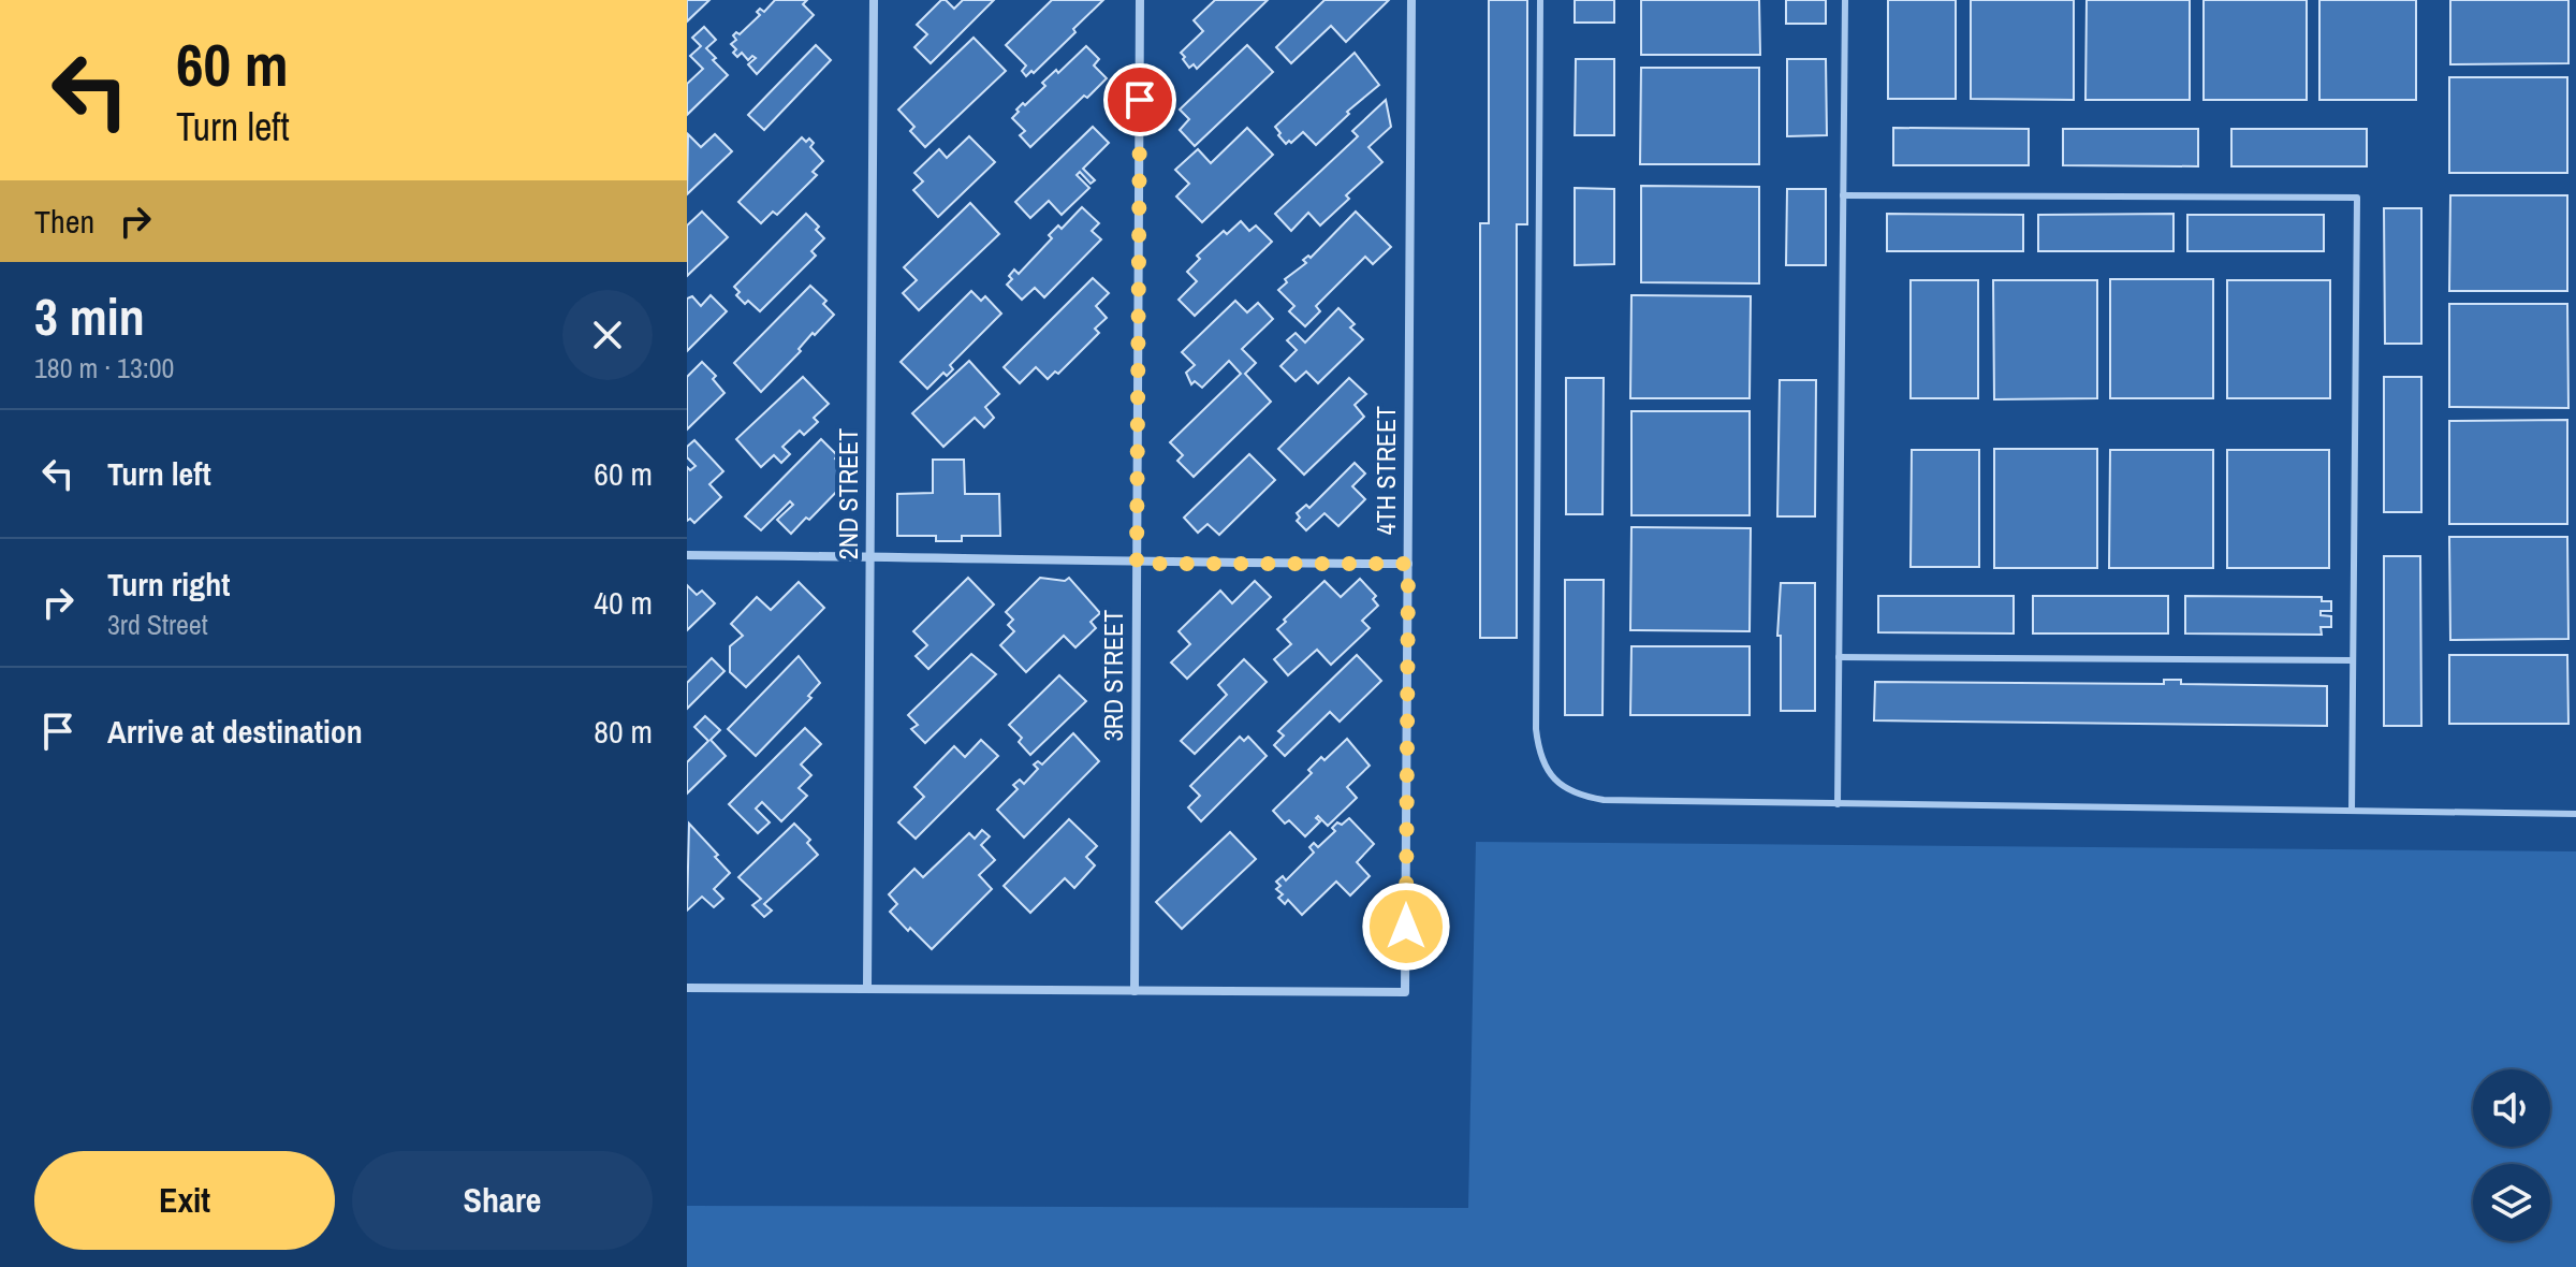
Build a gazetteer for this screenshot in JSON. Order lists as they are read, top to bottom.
{
  "streets": {
    "street": ["4TH STREET", "2ND STREET", "3RD STREET"]
  },
  "crossings": [
    ["4TH STREET", "3RD STREET"]
  ],
  "page": {
    "turn": ["60 m", "Turn left"],
    "then": "Then",
    "heading": ["3 min", "180 m · 13:00"],
    "list": [
      {
        "name": "Turn left",
        "value": "60 m"
      },
      {
        "name": "Turn right",
        "note": "3rd Street",
        "value": "40 m"
      },
      {
        "name": "Arrive at destination",
        "value": "80 m"
      }
    ],
    "buttons": ["Exit", "Share"]
  }
}
